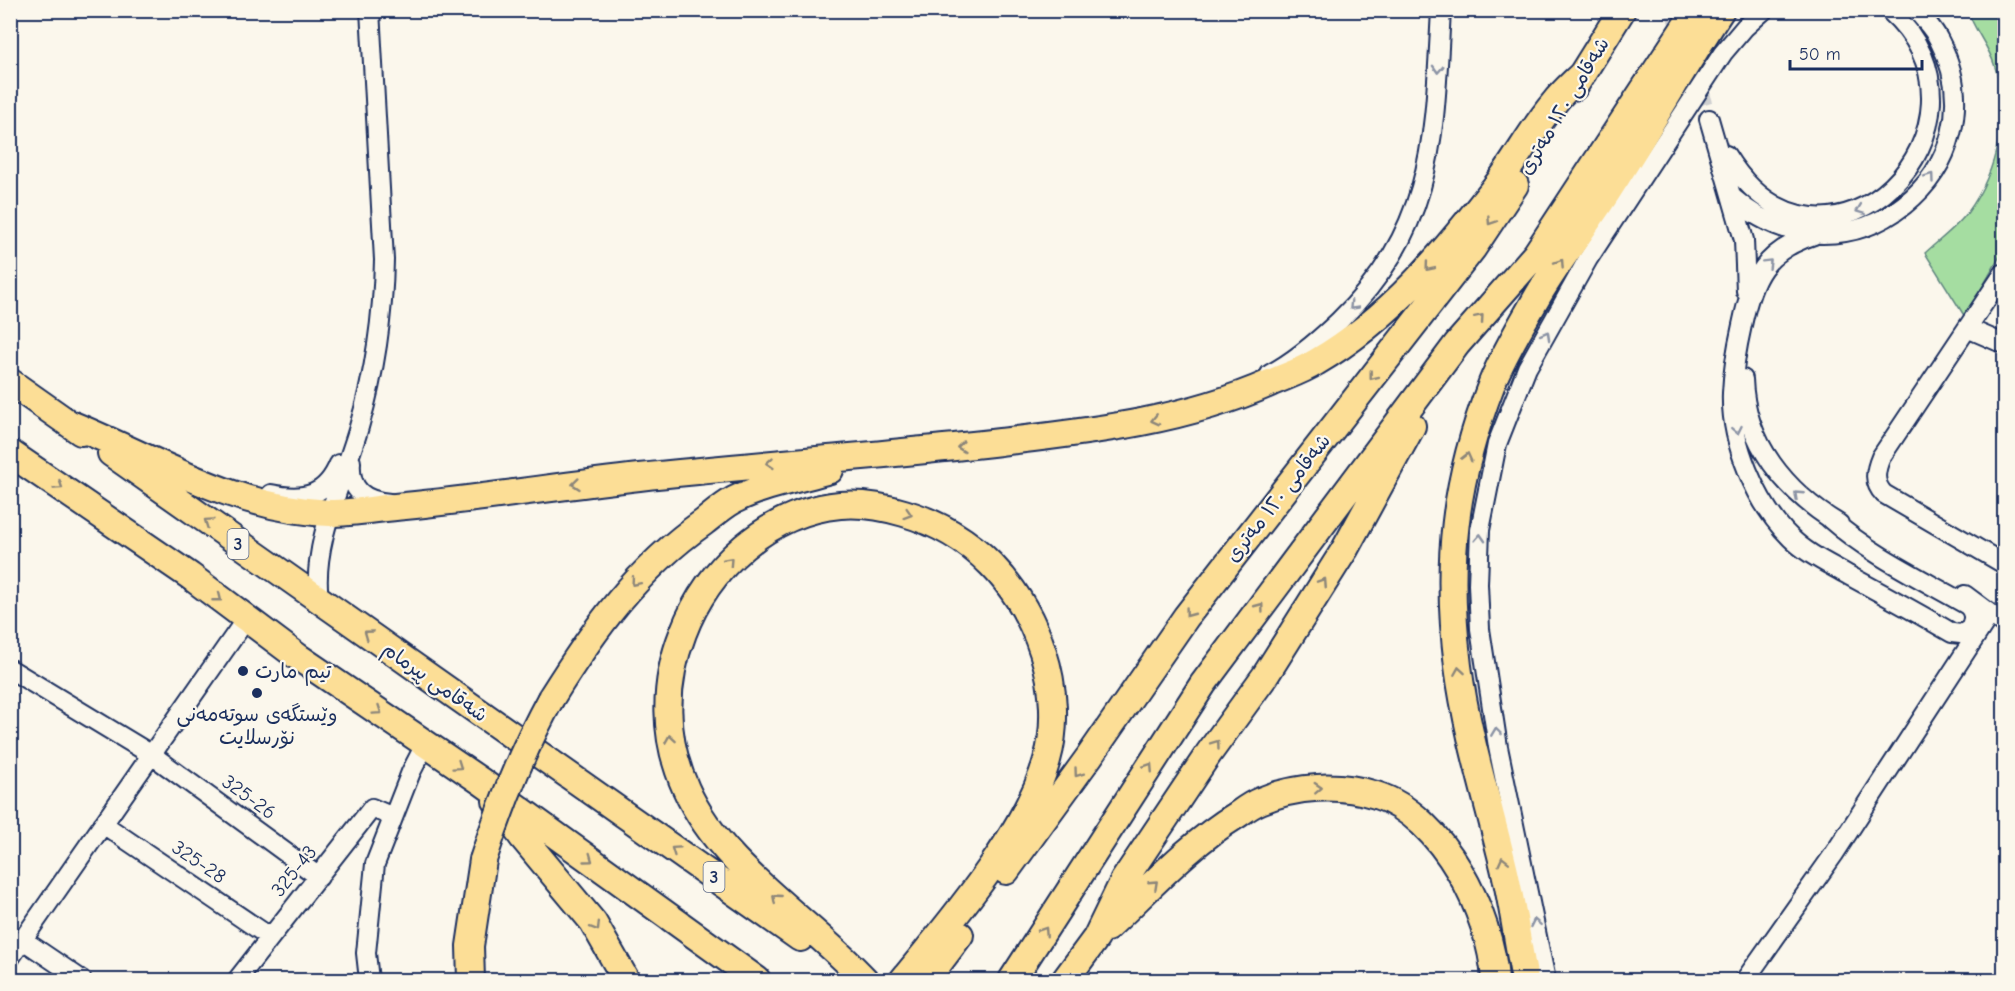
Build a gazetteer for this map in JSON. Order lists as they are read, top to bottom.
{
  "streets": {
    "highway": ["شەقامی ١٢٠ مەتری", "3", "شەقامی پیرمام"],
    "street": ["325-26", "325-28", "325-43"]
  },
  "crossings": [
    ["325-26", "325-43"],
    ["325-28", "325-43"]
  ],
  "places": ["تيم مارت", "وێستگەی سوتەمەنی نۆرسلایت"],
  "scale_bar": "50 m"
}
